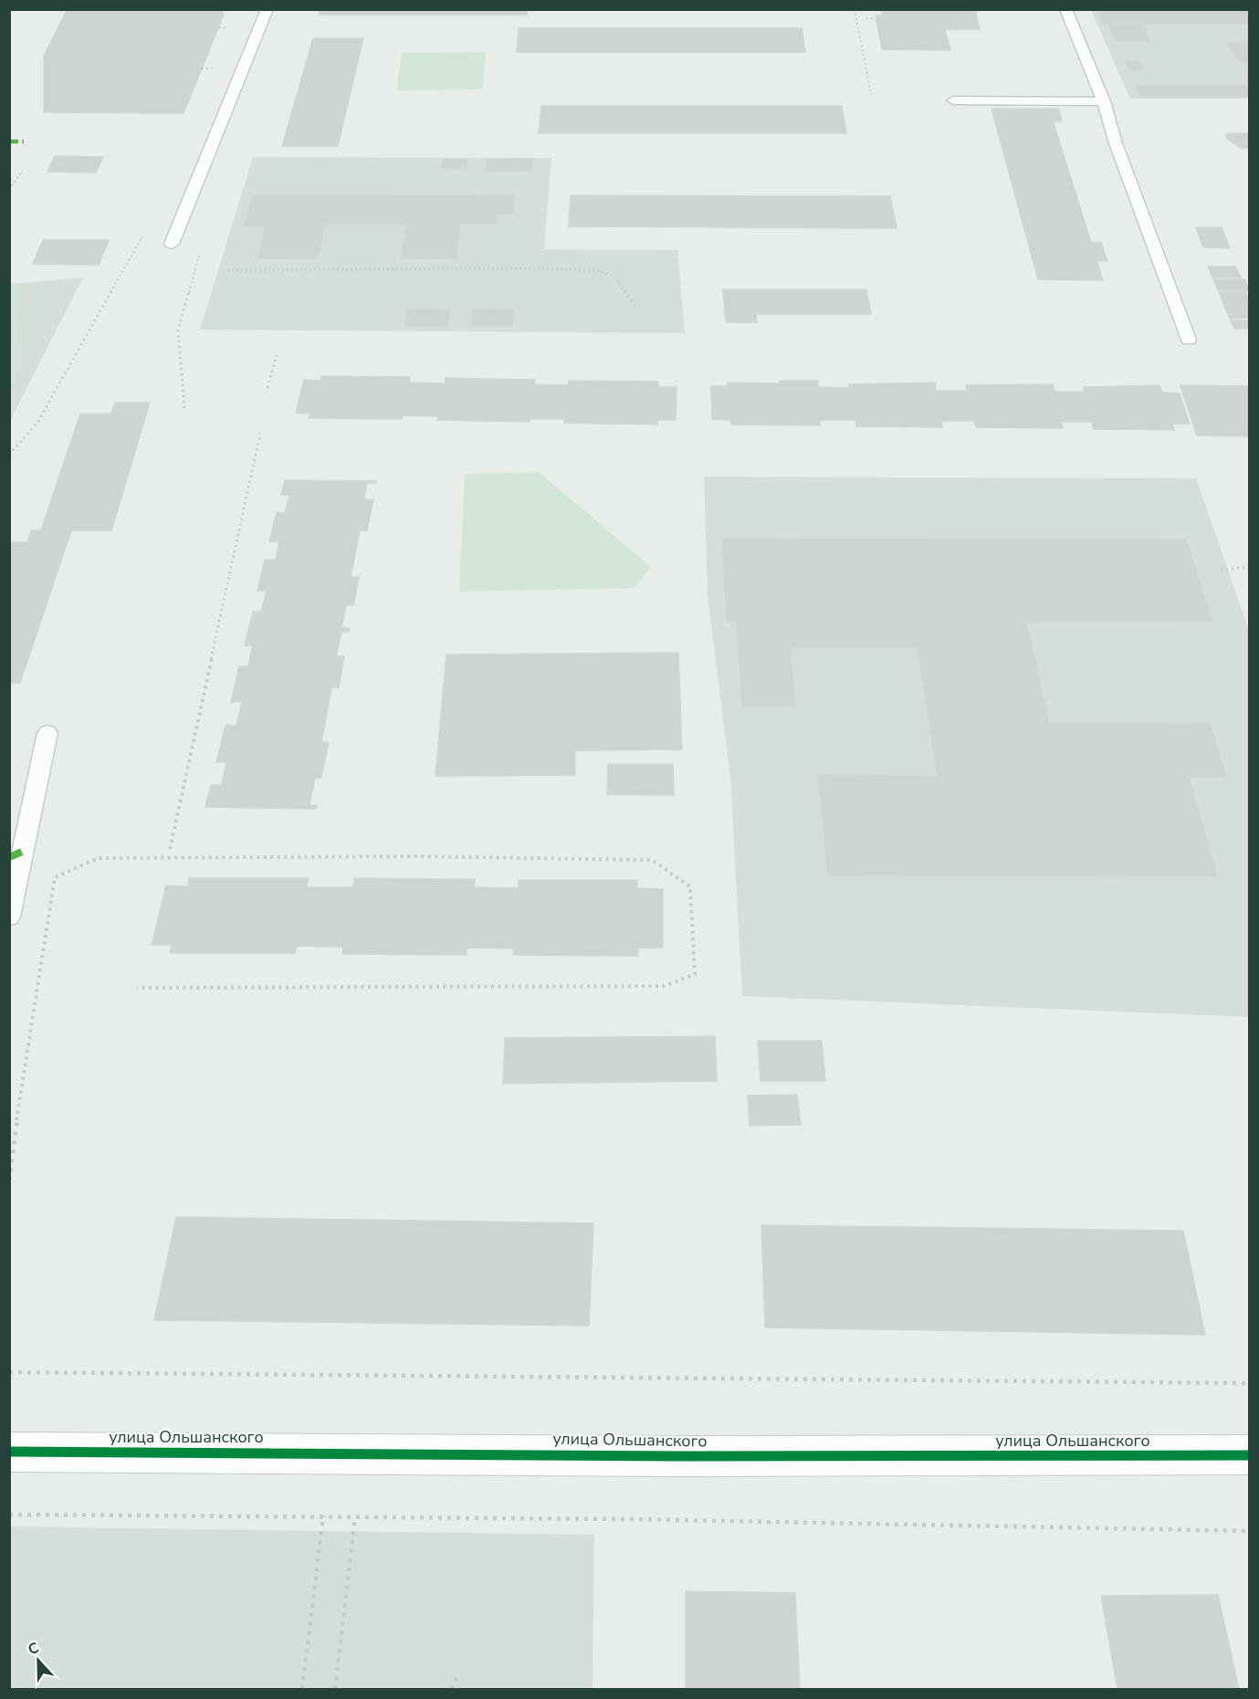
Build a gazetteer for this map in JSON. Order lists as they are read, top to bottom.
{
  "streets": {
    "street": ["улица Ольшанского"]
  },
  "north": "top"
}
